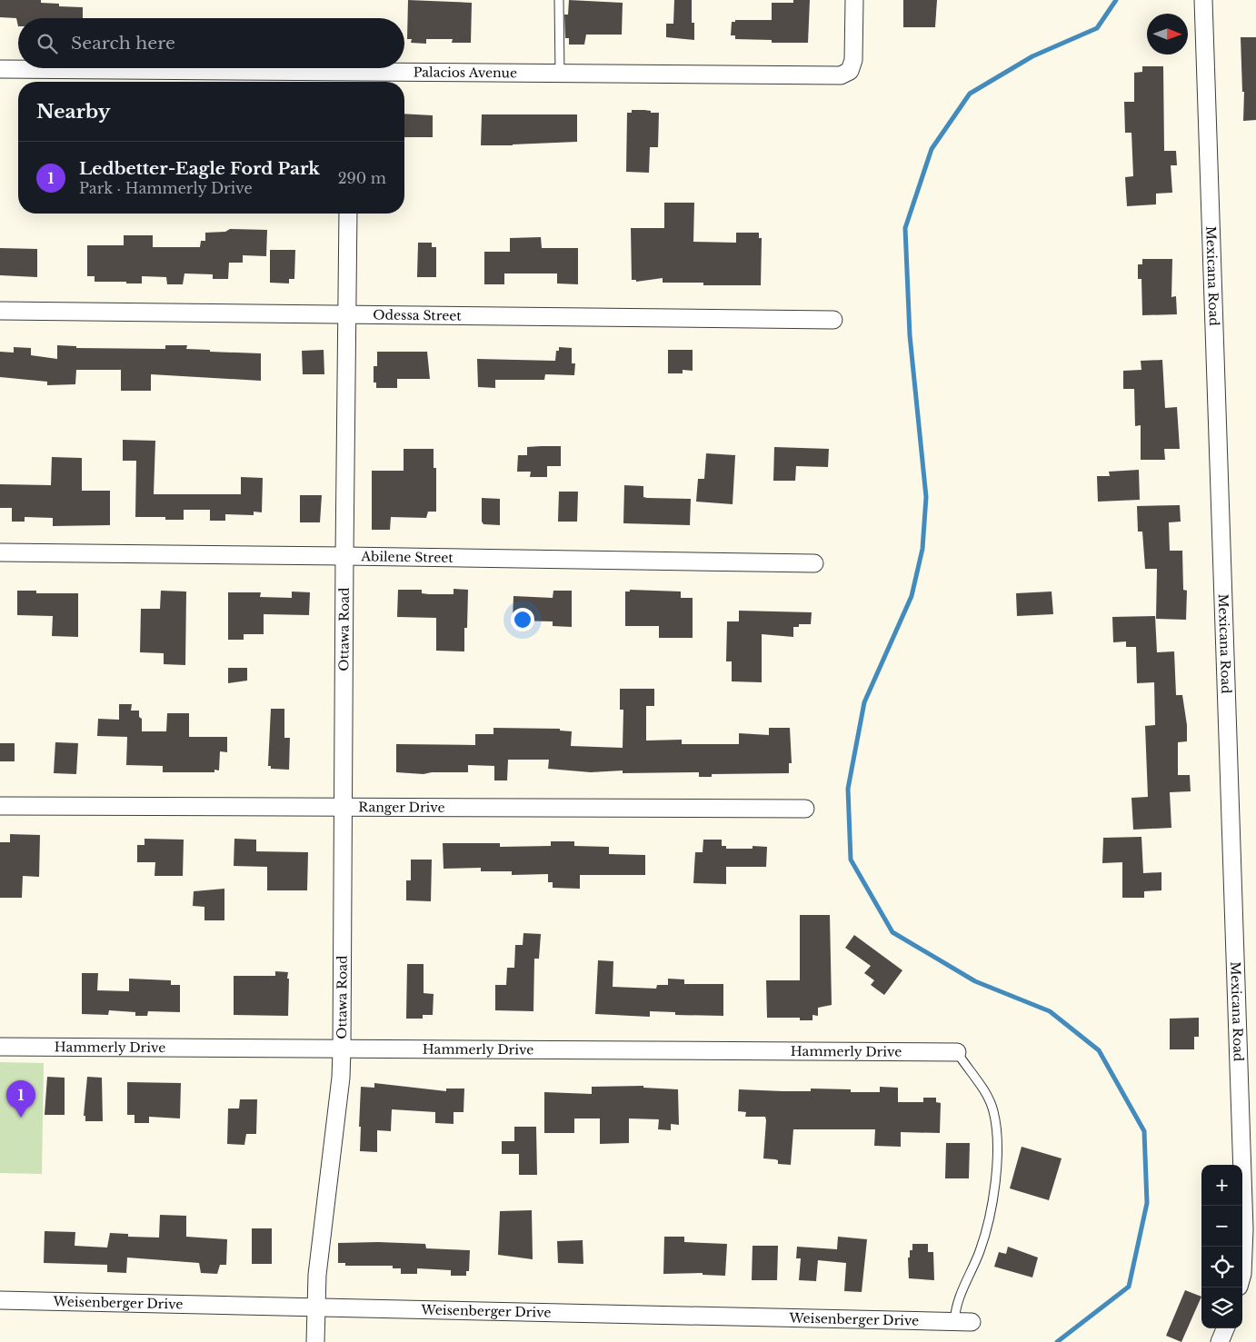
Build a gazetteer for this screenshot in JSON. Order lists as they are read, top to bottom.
{
  "streets": {
    "street": [
      "Palacios Avenue",
      "Mexicana Road",
      "Odessa Street",
      "Abilene Street",
      "Ottawa Road",
      "Ranger Drive",
      "Hammerly Drive",
      "Weisenberger Drive"
    ]
  },
  "crossings": [
    ["Odessa Street", "Ottawa Road"],
    ["Abilene Street", "Ottawa Road"],
    ["Ottawa Road", "Ranger Drive"],
    ["Ottawa Road", "Hammerly Drive"],
    ["Ottawa Road", "Weisenberger Drive"]
  ],
  "north": "right",
  "page": {
    "search": "Search here",
    "heading": "Nearby",
    "list": [
      {
        "mark": "1",
        "name": "Ledbetter-Eagle Ford Park",
        "note": "Park · Hammerly Drive",
        "value": "290 m"
      }
    ],
    "pins": "1",
    "map_buttons": ["+", "−"]
  }
}
